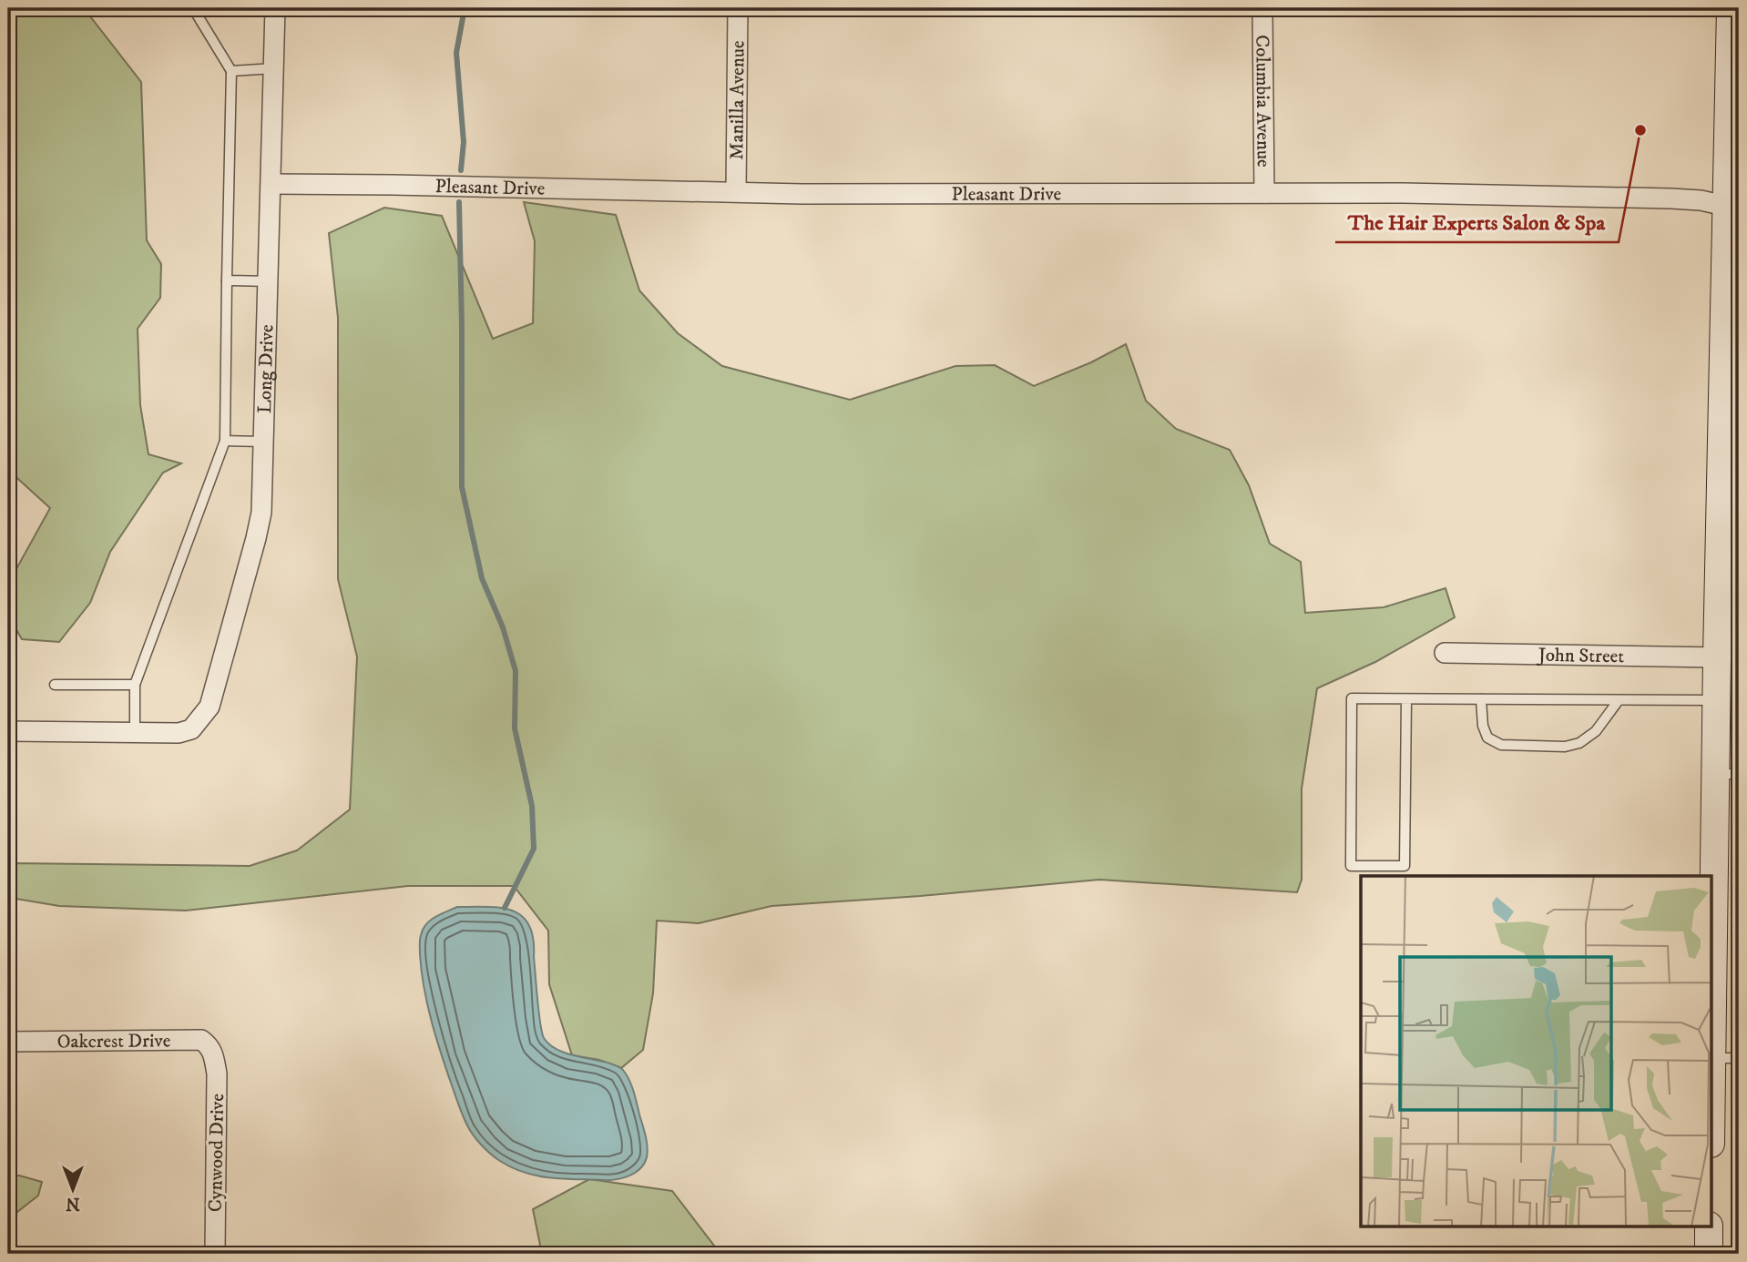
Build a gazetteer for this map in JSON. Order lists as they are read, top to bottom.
{
  "streets": {
    "street": [
      "Manilla Avenue",
      "Columbia Avenue",
      "Pleasant Drive",
      "Long Drive",
      "John Street",
      "Oakcrest Drive",
      "Cynwood Drive"
    ]
  },
  "crossings": [
    ["Manilla Avenue", "Pleasant Drive"],
    ["Columbia Avenue", "Pleasant Drive"],
    ["Pleasant Drive", "Long Drive"],
    ["Oakcrest Drive", "Cynwood Drive"]
  ],
  "places": ["The Hair Experts Salon & Spa"],
  "north": "bottom"
}
